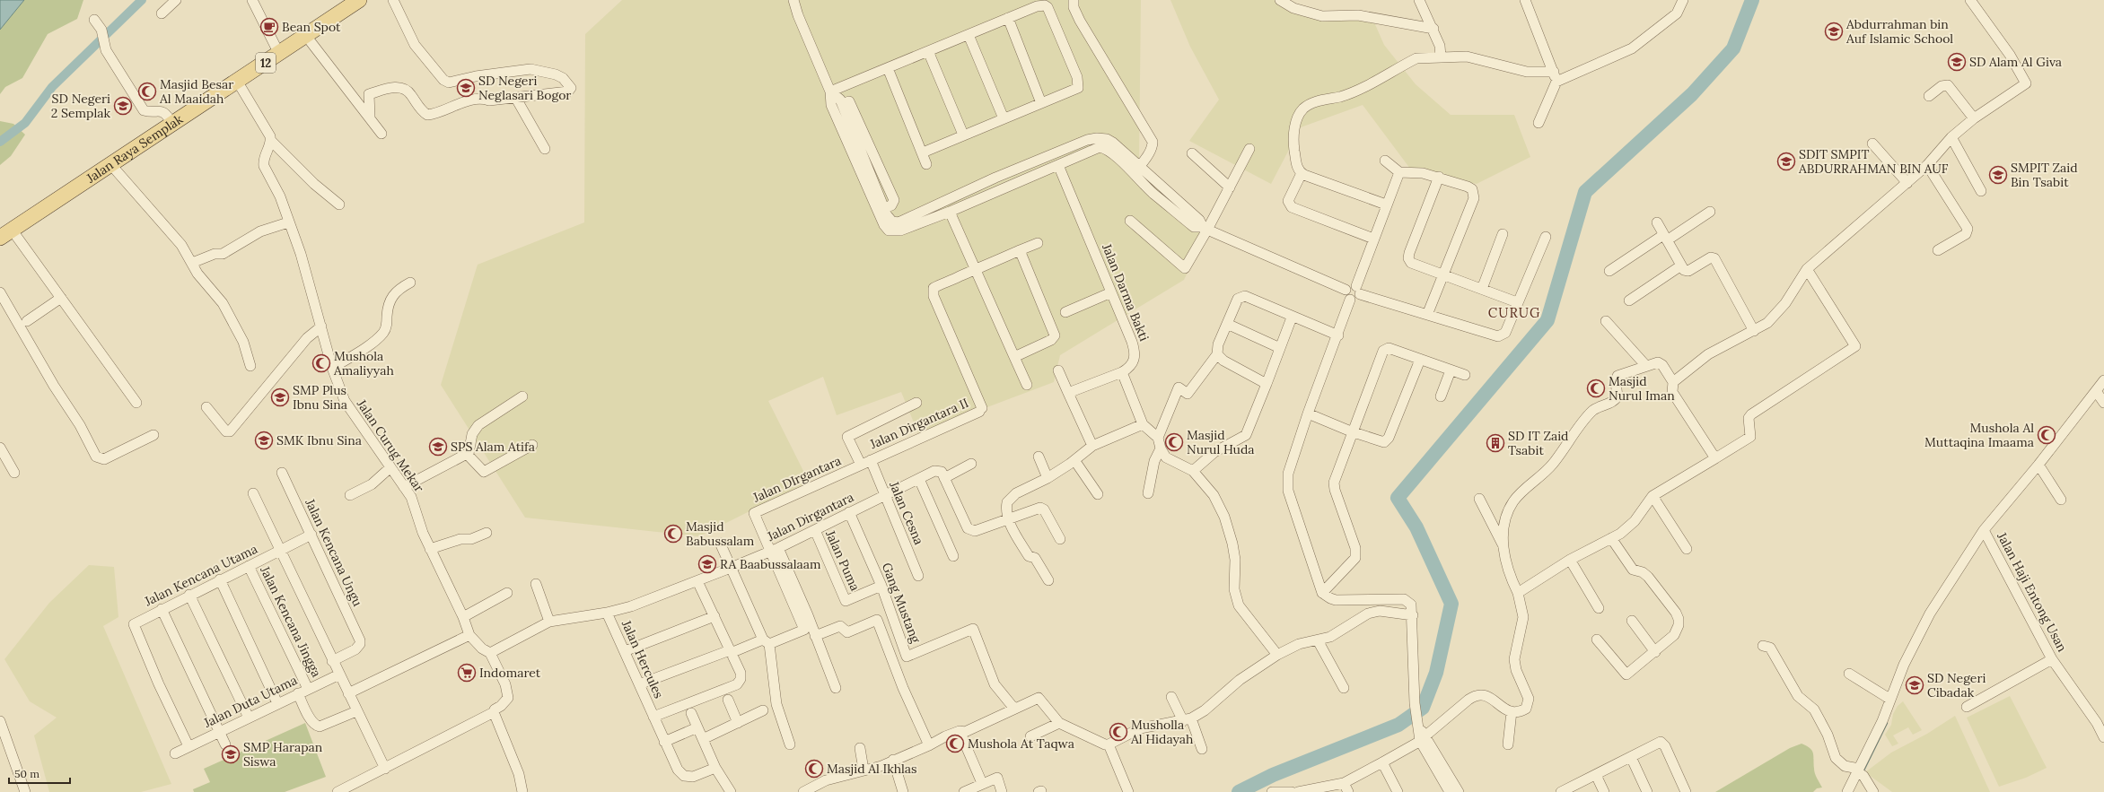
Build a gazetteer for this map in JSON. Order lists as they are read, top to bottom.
{
  "streets": {
    "main road": ["12", "Jalan Raya Semplak"],
    "street": [
      "Jalan Darma Bakti",
      "Jalan Dirgantara II",
      "Jalan Curug Mekar",
      "Jalan DIrgantara",
      "Jalan Cesna",
      "Jalan Dirgantara",
      "Jalan Kencana Ungu",
      "Jalan Puma",
      "Jalan Kencana Utama",
      "Jalan Haji Entong Usan",
      "Gang Mustang",
      "Jalan Kencana Jingga",
      "Jalan Hercules",
      "Jalan Duta Utama"
    ]
  },
  "crossings": [
    ["Jalan Dirgantara II", "Jalan DIrgantara"],
    ["Jalan Dirgantara II", "Jalan Cesna"],
    ["Jalan Curug Mekar", "Jalan Dirgantara"],
    ["Jalan DIrgantara", "Jalan Cesna"],
    ["Jalan DIrgantara", "Jalan Dirgantara"],
    ["Jalan Cesna", "Jalan Dirgantara"],
    ["Jalan Dirgantara", "Jalan Puma"],
    ["Jalan Dirgantara", "Gang Mustang"],
    ["Jalan Dirgantara", "Jalan Hercules"],
    ["Jalan Kencana Ungu", "Jalan Kencana Utama"],
    ["Jalan Puma", "Gang Mustang"],
    ["Jalan Kencana Utama", "Jalan Kencana Jingga"],
    ["Jalan Kencana Utama", "Jalan Duta Utama"],
    ["Jalan Kencana Jingga", "Jalan Duta Utama"]
  ],
  "districts": ["CURUG"],
  "places": {
    "cafe": ["Bean Spot"],
    "school or university": [
      "Abdurrahman bin Auf Islamic School",
      "SD Alam Al Giva",
      "SD Negeri Neglasari Bogor",
      "SD Negeri 2 Semplak",
      "SDIT SMPIT ABDURRAHMAN BIN AUF",
      "SMPIT Zaid Bin Tsabit",
      "SMP Plus Ibnu Sina",
      "SMK Ibnu Sina",
      "SPS Alam Atifa",
      "RA Baabussalaam",
      "SD Negeri Cibadak",
      "SMP Harapan Siswa"
    ],
    "mosque": [
      "Masjid Besar Al Maaidah",
      "Mushola Amaliyyah",
      "Masjid Nurul Iman",
      "Mushola Al Muttaqina Imaama",
      "Masjid Nurul Huda",
      "Masjid Babussalam",
      "Musholla Al Hidayah",
      "Mushola At Taqwa",
      "Masjid Al Ikhlas"
    ],
    "building": ["SD IT Zaid Tsabit"],
    "supermarket": ["Indomaret"]
  },
  "scale_bar": "50 m"
}
